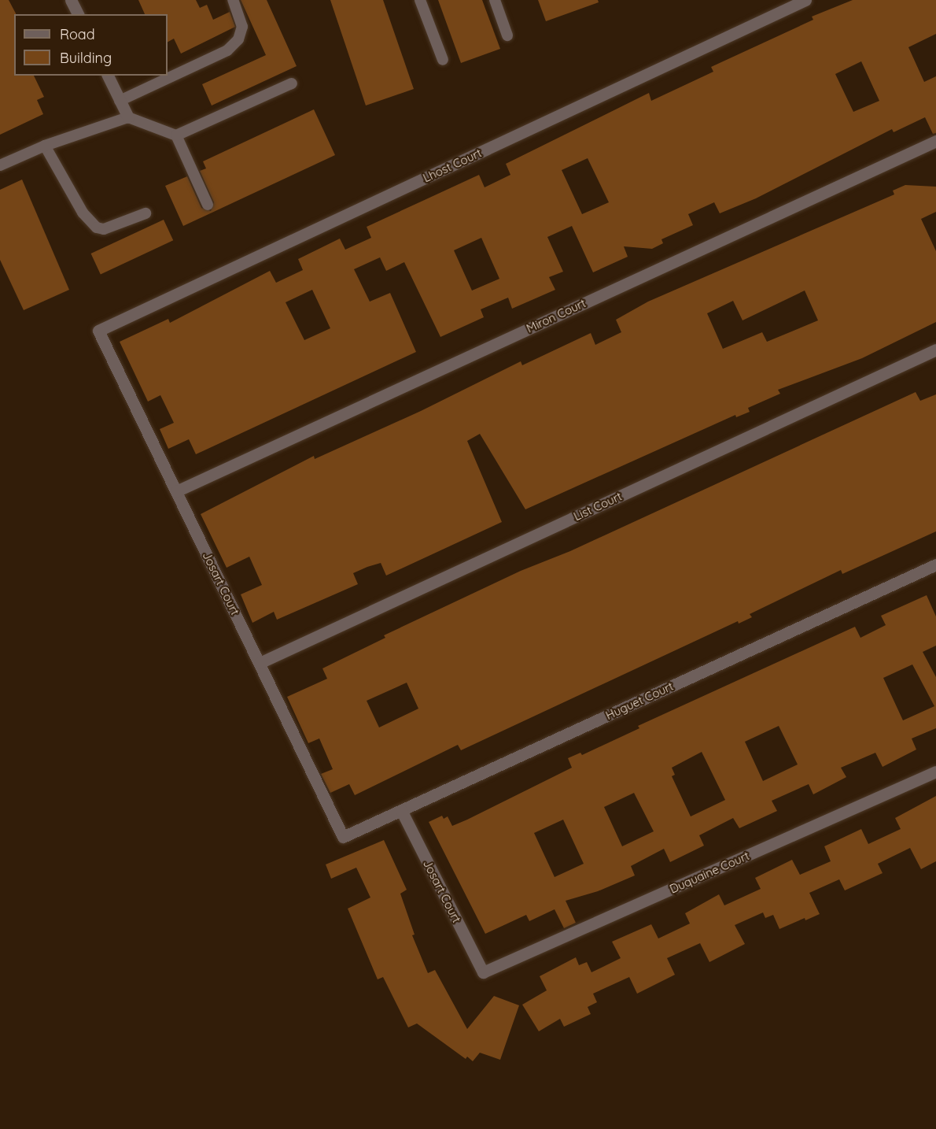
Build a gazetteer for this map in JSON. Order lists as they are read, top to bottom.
{
  "streets": {
    "street": [
      "Lhost Court",
      "Miron Court",
      "List Court",
      "Josart Court",
      "Huguet Court",
      "Duquaine Court"
    ]
  },
  "crossings": [
    ["Lhost Court", "Josart Court"],
    ["Miron Court", "Josart Court"],
    ["List Court", "Josart Court"],
    ["Josart Court", "Huguet Court"],
    ["Josart Court", "Duquaine Court"]
  ],
  "legend": ["Road", "Building"]
}
